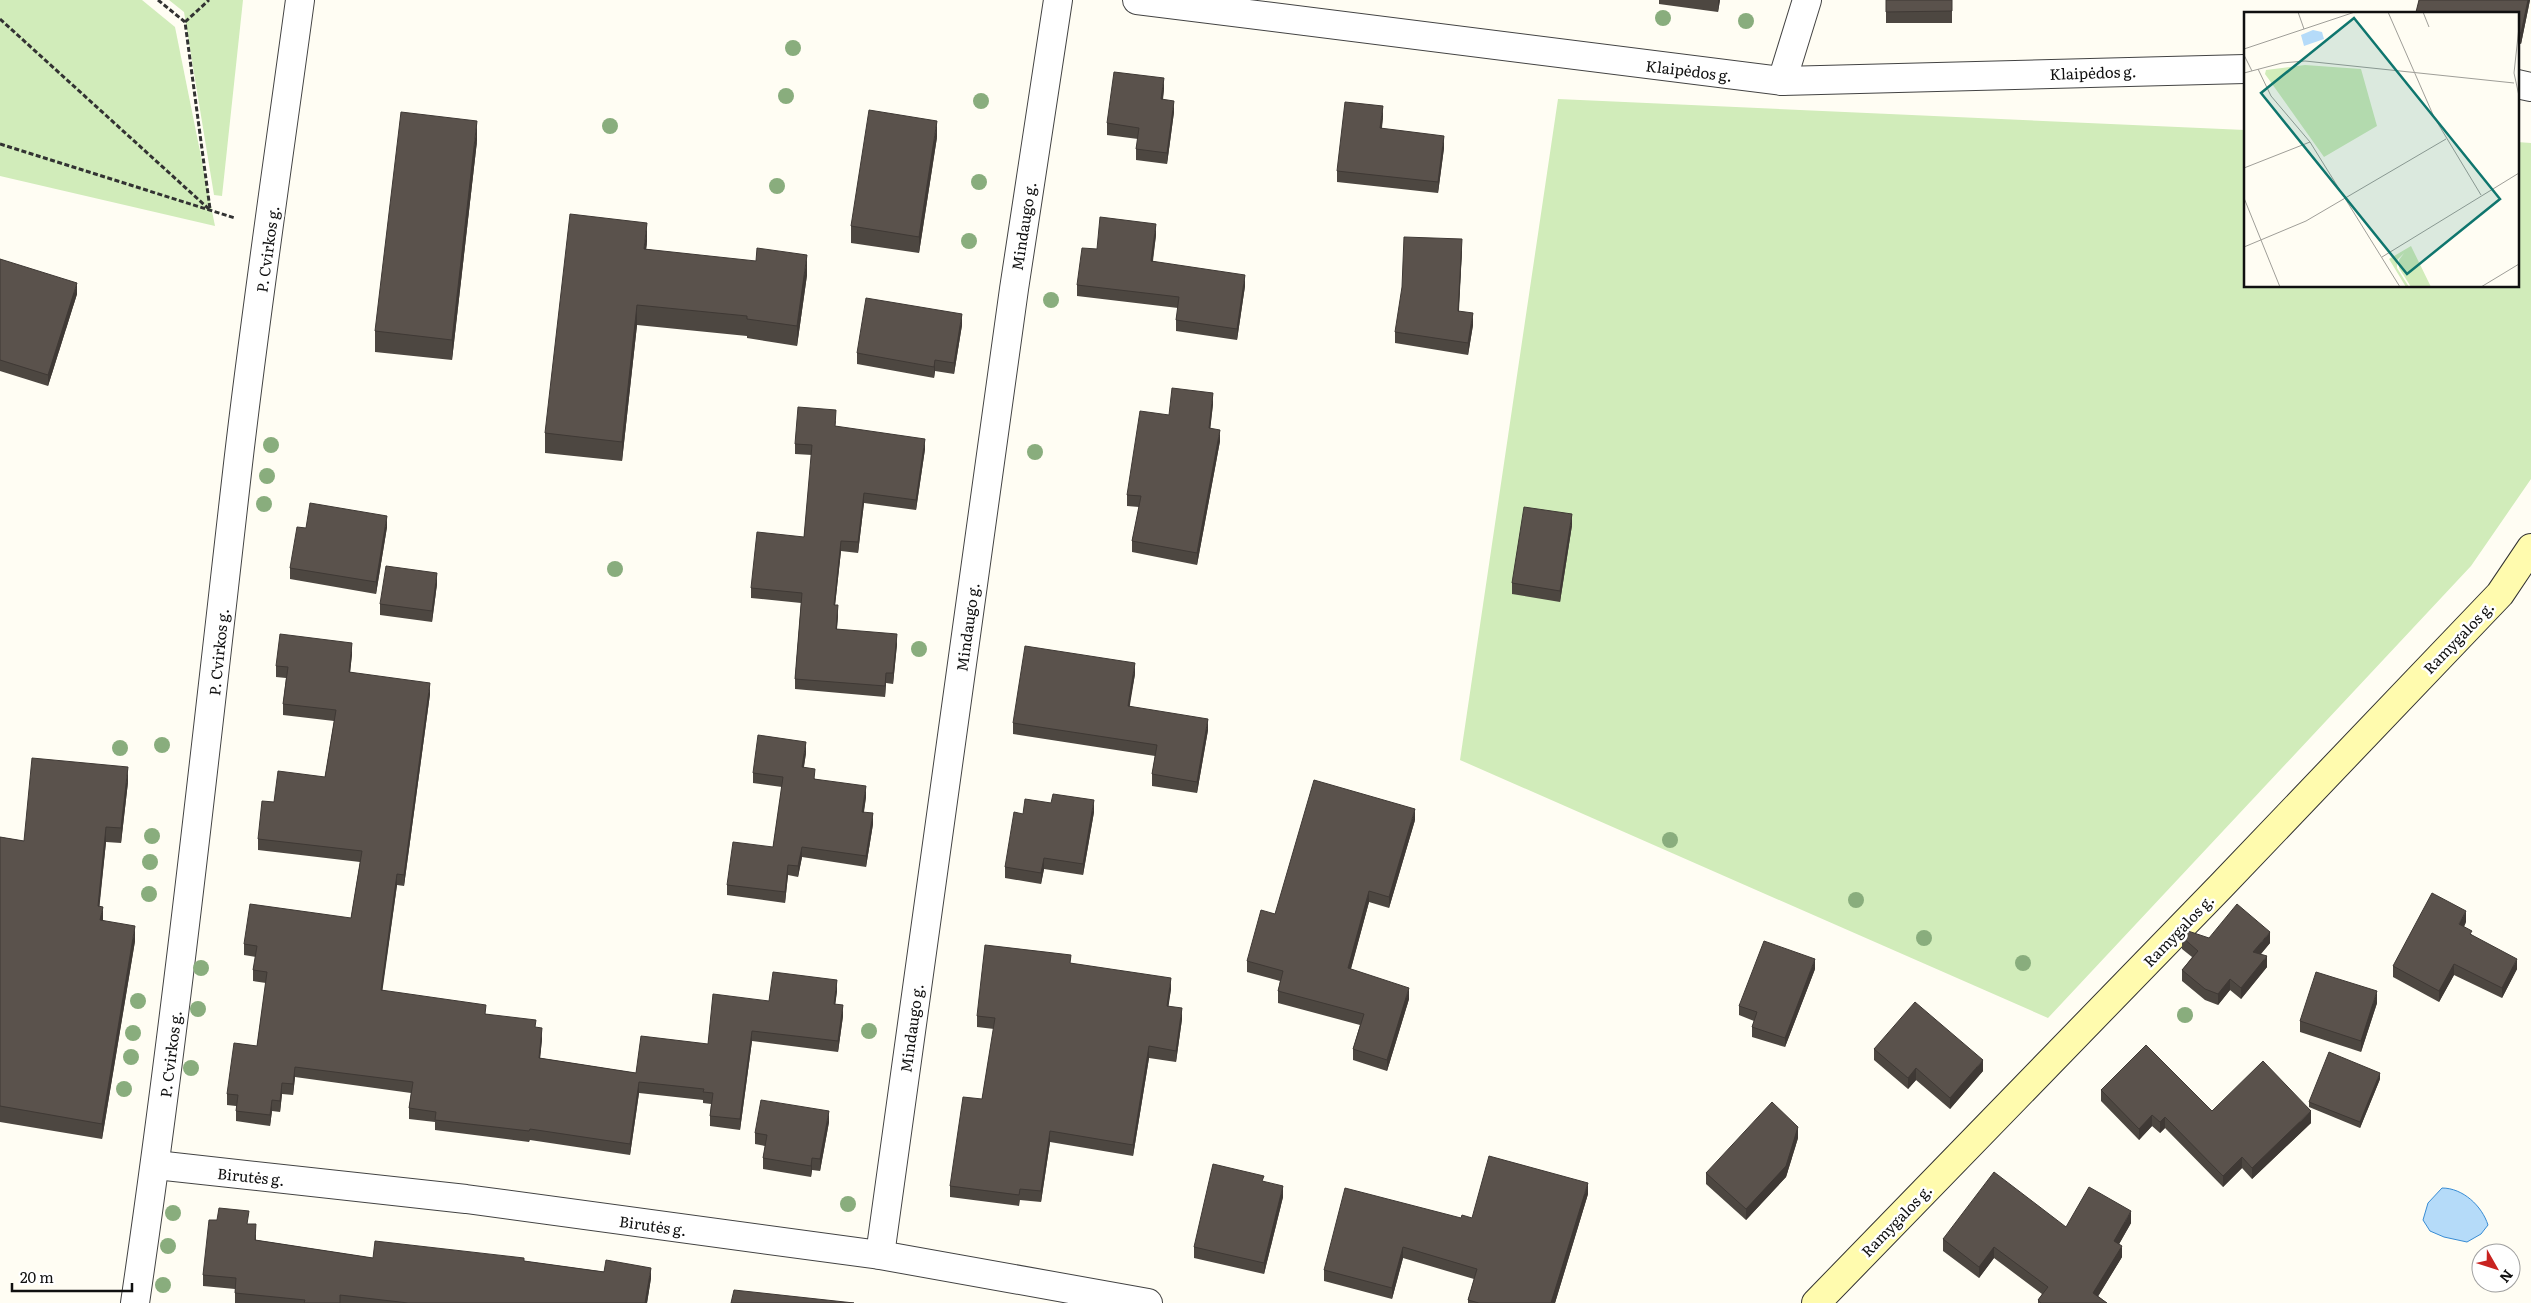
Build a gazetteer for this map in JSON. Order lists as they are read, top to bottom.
{
  "streets": {
    "main road": ["Ramygalos g."],
    "street": [
      "Klaipėdos g.",
      "Mindaugo g.",
      "P. Cvirkos g.",
      "Birutės g."
    ]
  },
  "crossings": [
    ["Mindaugo g.", "Birutės g."],
    ["P. Cvirkos g.", "Birutės g."]
  ],
  "scale_bar": "20 m",
  "north": "bottom right"
}
